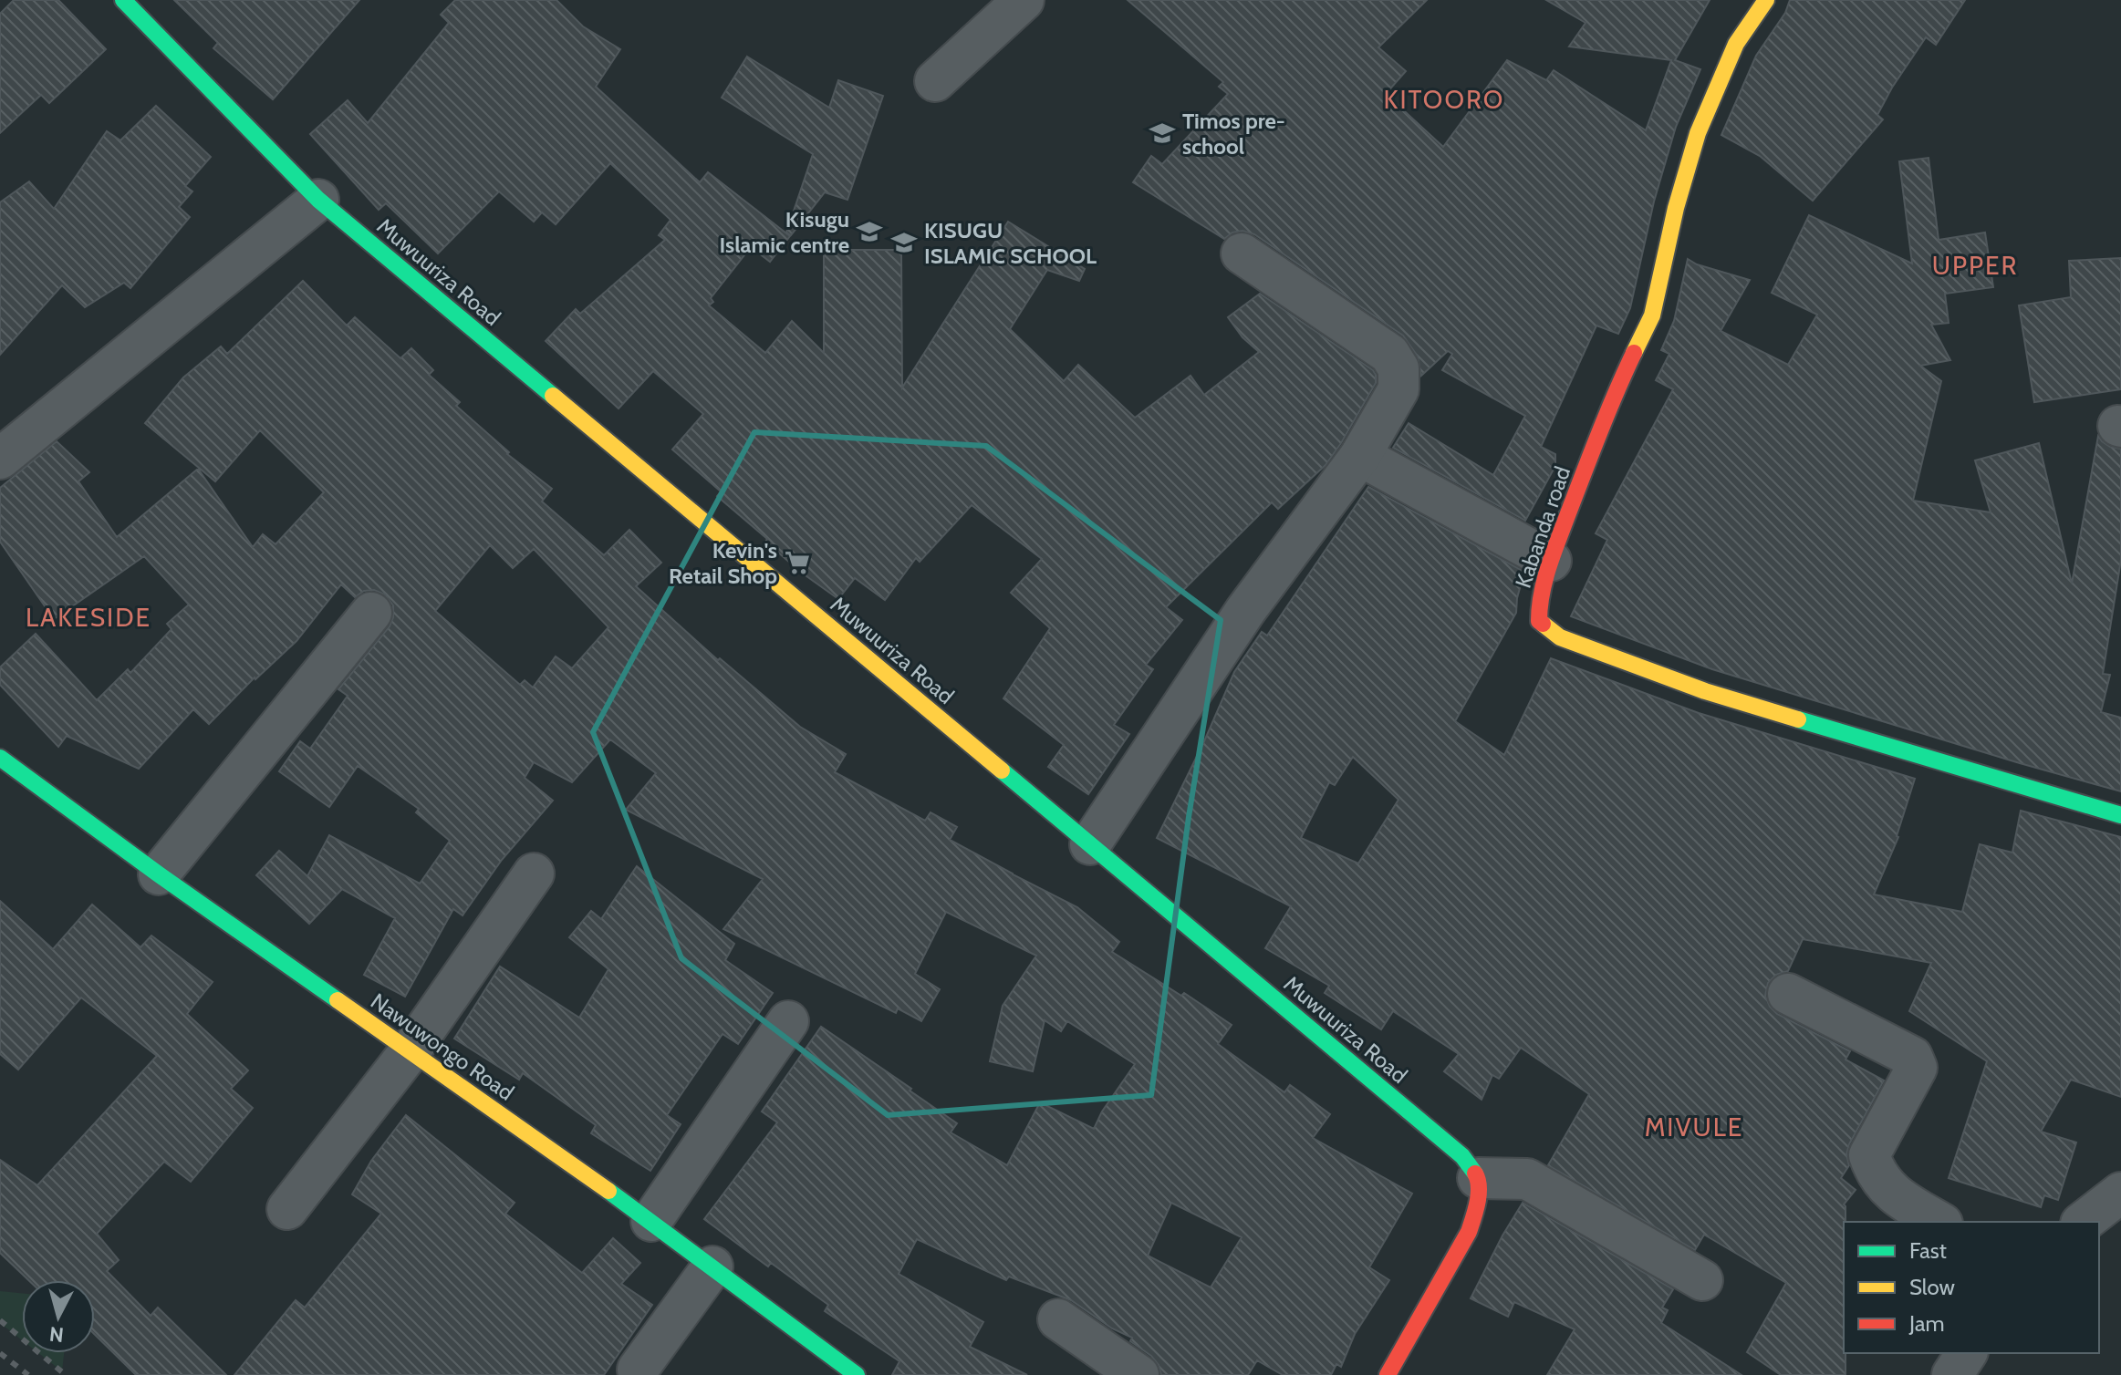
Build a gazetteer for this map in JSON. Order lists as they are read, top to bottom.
{
  "streets": {
    "street": ["Muwuuriza Road", "Kabanda road", "Nawuwongo Road"]
  },
  "districts": [
    "KITOORO",
    "UPPER",
    "LAKESIDE",
    "MIVULE"
  ],
  "places": {
    "school or university": ["Timos pre- school", "Kisugu Islamic centre", "KISUGU ISLAMIC SCHOOL"],
    "supermarket": ["Kevin's Retail Shop"]
  },
  "legend": ["Fast", "Slow", "Jam"],
  "north": "bottom"
}
